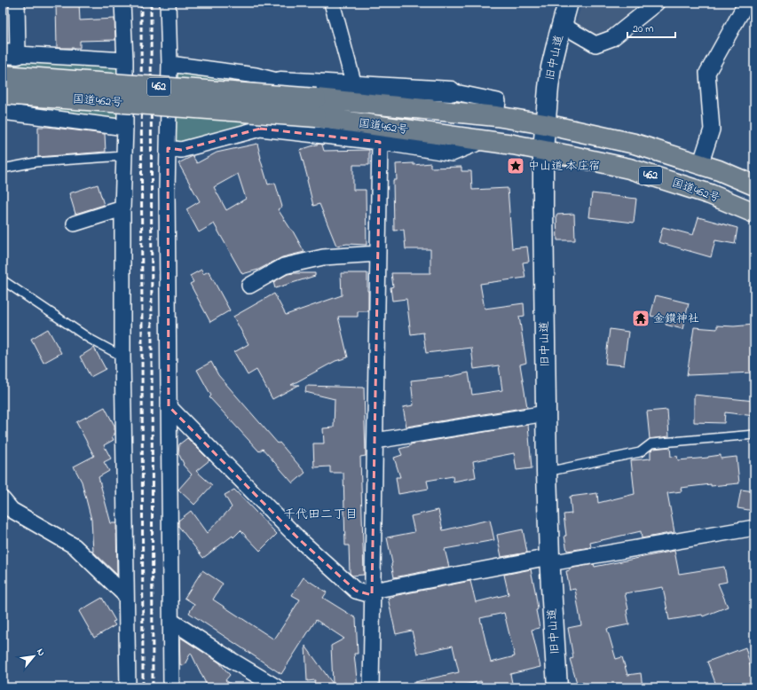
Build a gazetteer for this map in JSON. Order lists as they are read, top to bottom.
{
  "streets": {
    "highway": ["462", "国道462号"],
    "main road": ["旧中山道"]
  },
  "crossings": [
    ["旧中山道", "国道462号"]
  ],
  "districts": ["千代田二丁目"],
  "places": {
    "place": ["中山道 本庄宿"],
    "temple": ["金鑚神社"]
  },
  "scale_bar": "20 m",
  "north": "top right"
}
